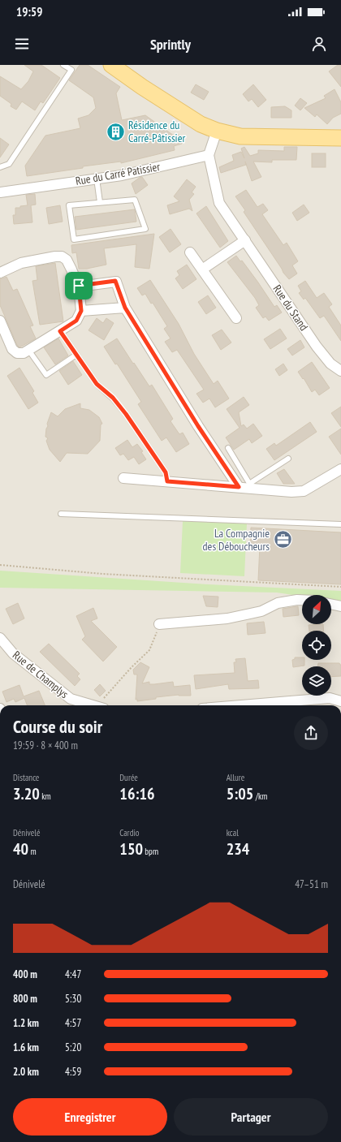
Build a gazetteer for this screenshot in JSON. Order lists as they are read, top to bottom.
{
  "streets": {
    "street": ["Rue du Carré Patissier", "Rue du Stand", "Rue de Champlys"]
  },
  "crossings": [
    ["Rue du Carré Patissier", "Rue du Stand"]
  ],
  "places": {
    "building": ["Résidence du Carré-Pâtissier"],
    "office": ["La Compagnie des Déboucheurs"]
  },
  "north": "top right",
  "page": {
    "status": "19:59",
    "header": "Sprintly",
    "heading": ["Course du soir", "19:59 · 8 × 400 m"],
    "stats": [
      ["Distance", "3.20 km"],
      ["Durée", "16:16"],
      ["Allure", "5:05 /km"],
      ["Dénivelé", "40 m"],
      ["Cardio", "150 bpm"],
      ["kcal", "234"]
    ],
    "chart": ["Dénivelé", "47–51 m"],
    "list": [
      {
        "name": "400 m",
        "note": "4:47"
      },
      {
        "name": "800 m",
        "note": "5:30"
      },
      {
        "name": "1.2 km",
        "note": "4:57"
      },
      {
        "name": "1.6 km",
        "note": "5:20"
      },
      {
        "name": "2.0 km",
        "note": "4:59"
      }
    ],
    "buttons": ["Enregistrer", "Partager"]
  }
}
